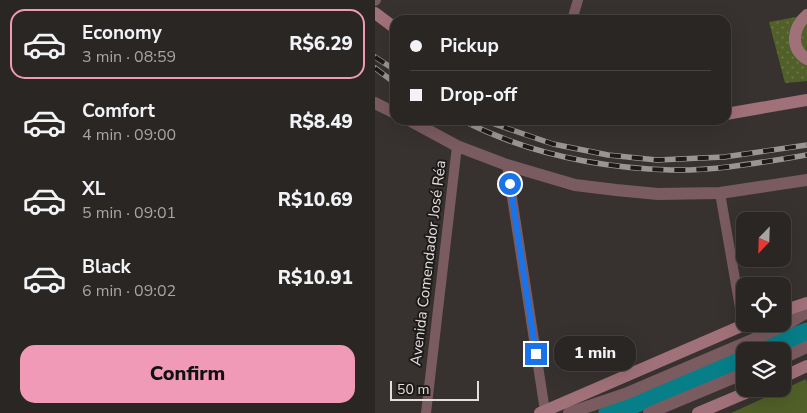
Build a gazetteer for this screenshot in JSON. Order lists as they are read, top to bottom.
{
  "streets": {
    "street": ["Avenida Comendador José Réa"]
  },
  "scale_bar": "50 m",
  "north": "bottom left",
  "page": {
    "list": [
      {
        "name": "Economy",
        "note": "3 min · 08:59",
        "value": "R$6.29"
      },
      {
        "name": "Comfort",
        "note": "4 min · 09:00",
        "value": "R$8.49"
      },
      {
        "name": "XL",
        "note": "5 min · 09:01",
        "value": "R$10.69"
      },
      {
        "name": "Black",
        "note": "6 min · 09:02",
        "value": "R$10.91"
      }
    ],
    "banner": ["Pickup", "Drop-off"],
    "buttons": "Confirm",
    "bubble": "1 min",
    "scale": "50 m"
  }
}
